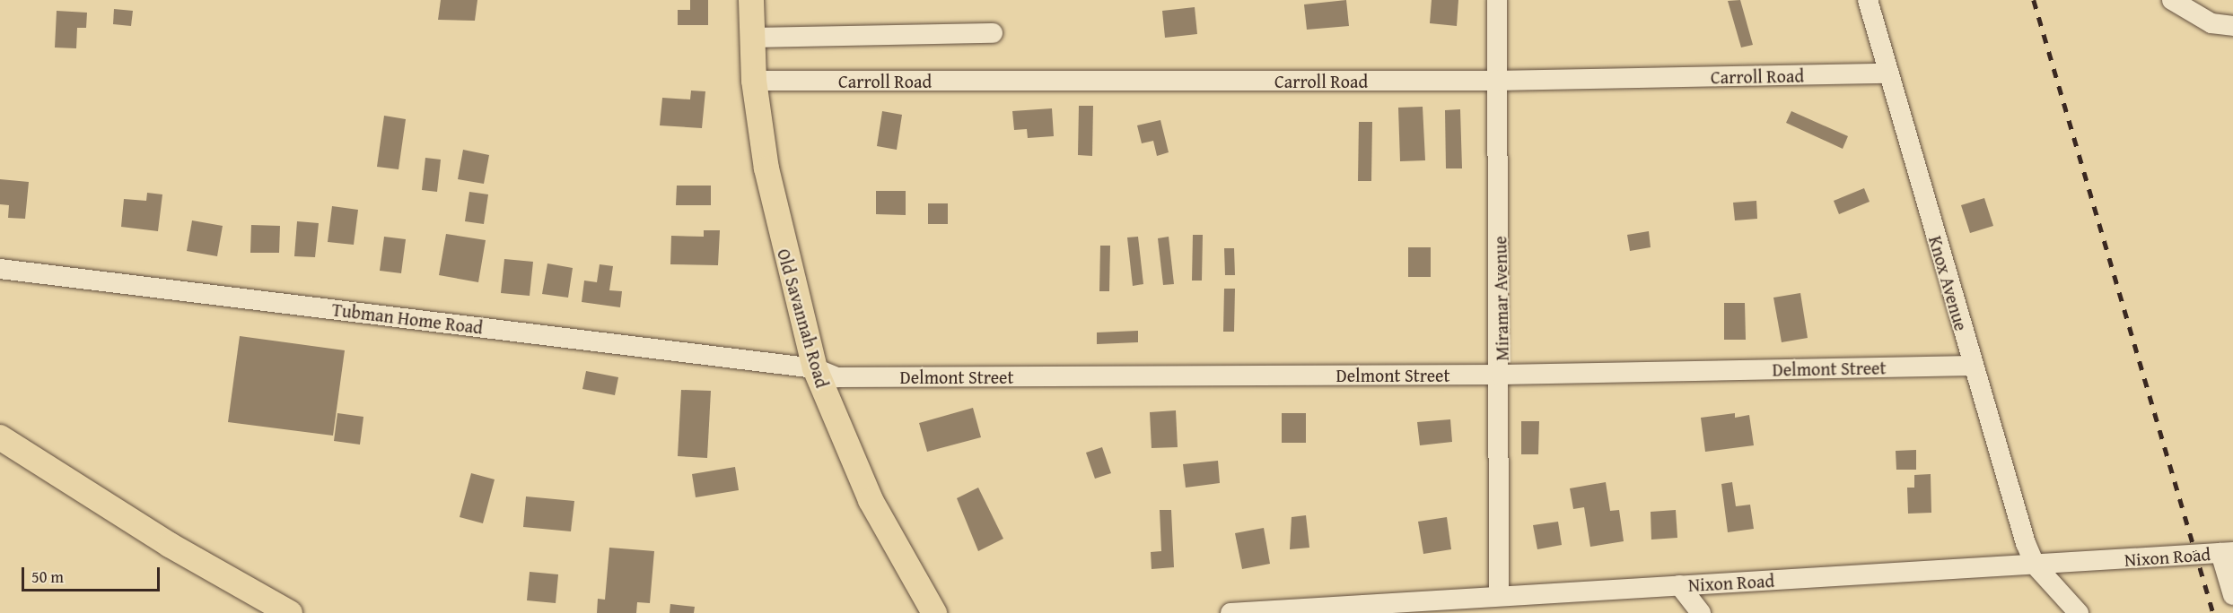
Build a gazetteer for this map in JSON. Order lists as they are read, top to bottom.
{
  "streets": {
    "main road": ["Old Savannah Road"],
    "street": [
      "Carroll Road",
      "Knox Avenue",
      "Miramar Avenue",
      "Tubman Home Road",
      "Delmont Street",
      "Nixon Road"
    ]
  },
  "crossings": [
    ["Carroll Road", "Knox Avenue"],
    ["Carroll Road", "Miramar Avenue"],
    ["Carroll Road", "Old Savannah Road"],
    ["Knox Avenue", "Delmont Street"],
    ["Knox Avenue", "Nixon Road"],
    ["Miramar Avenue", "Delmont Street"],
    ["Miramar Avenue", "Nixon Road"],
    ["Tubman Home Road", "Old Savannah Road"],
    ["Tubman Home Road", "Delmont Street"],
    ["Old Savannah Road", "Delmont Street"]
  ],
  "scale_bar": "50 m"
}
